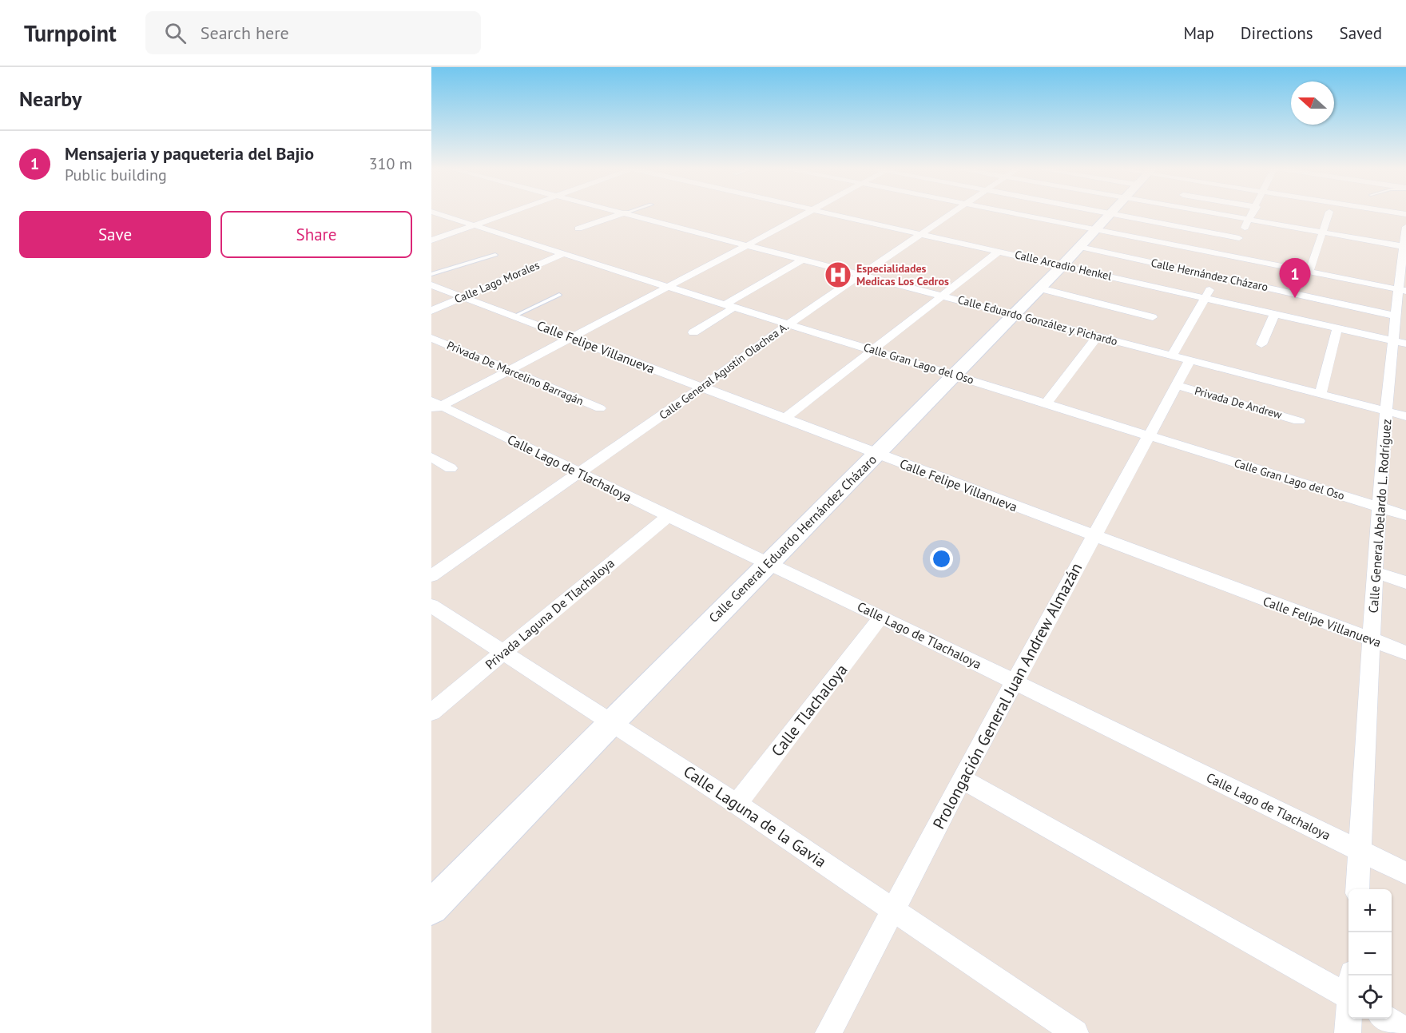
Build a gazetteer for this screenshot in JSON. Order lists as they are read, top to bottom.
{
  "streets": {
    "main road": ["Calle General Eduardo Hernández Cházaro"],
    "street": [
      "Calle Arcadio Henkel",
      "Calle Hernández Cházaro",
      "Calle Lago Morales",
      "Calle Eduardo González y Pichardo",
      "Calle Felipe Villanueva",
      "Calle Gran Lago del Oso",
      "Calle General Agustín Olachea A.",
      "Privada De Marcelino Barragán",
      "Privada De Andrew",
      "Calle Lago de Tlachaloya",
      "Calle General Abelardo L. Rodríguez",
      "Privada Laguna De Tlachaloya",
      "Prolongación General Juan Andrew Almazán",
      "Calle Tlachaloya",
      "Calle Laguna de la Gavia"
    ]
  },
  "crossings": [
    ["Calle Arcadio Henkel", "Calle Eduardo González y Pichardo"],
    ["Calle Arcadio Henkel", "Calle Felipe Villanueva"],
    ["Calle Arcadio Henkel", "Calle Gran Lago del Oso"],
    ["Calle Arcadio Henkel", "Calle General Abelardo L. Rodríguez"],
    ["Calle Arcadio Henkel", "Calle General Eduardo Hernández Cházaro"],
    ["Calle Hernández Cházaro", "Calle General Abelardo L. Rodríguez"],
    ["Calle Hernández Cházaro", "Calle General Eduardo Hernández Cházaro"],
    ["Calle Lago Morales", "Calle Felipe Villanueva"],
    ["Calle Lago Morales", "Calle Gran Lago del Oso"],
    ["Calle Eduardo González y Pichardo", "Calle General Agustín Olachea A."],
    ["Calle Eduardo González y Pichardo", "Calle General Abelardo L. Rodríguez"],
    ["Calle Eduardo González y Pichardo", "Calle General Eduardo Hernández Cházaro"],
    ["Calle Eduardo González y Pichardo", "Prolongación General Juan Andrew Almazán"],
    ["Calle Felipe Villanueva", "Calle General Agustín Olachea A."],
    ["Calle Felipe Villanueva", "Calle General Abelardo L. Rodríguez"],
    ["Calle Felipe Villanueva", "Calle General Eduardo Hernández Cházaro"],
    ["Calle Felipe Villanueva", "Prolongación General Juan Andrew Almazán"],
    ["Calle Gran Lago del Oso", "Calle General Agustín Olachea A."],
    ["Calle Gran Lago del Oso", "Calle General Abelardo L. Rodríguez"],
    ["Calle Gran Lago del Oso", "Calle General Eduardo Hernández Cházaro"],
    ["Calle Gran Lago del Oso", "Prolongación General Juan Andrew Almazán"],
    ["Calle General Agustín Olachea A.", "Calle Lago de Tlachaloya"],
    ["Privada De Andrew", "Prolongación General Juan Andrew Almazán"],
    ["Calle Lago de Tlachaloya", "Calle General Abelardo L. Rodríguez"],
    ["Calle Lago de Tlachaloya", "Calle General Eduardo Hernández Cházaro"],
    ["Calle Lago de Tlachaloya", "Privada Laguna De Tlachaloya"],
    ["Calle Lago de Tlachaloya", "Prolongación General Juan Andrew Almazán"],
    ["Calle Lago de Tlachaloya", "Calle Tlachaloya"],
    ["Calle General Eduardo Hernández Cházaro", "Calle Laguna de la Gavia"],
    ["Privada Laguna De Tlachaloya", "Calle Laguna de la Gavia"],
    ["Prolongación General Juan Andrew Almazán", "Calle Laguna de la Gavia"],
    ["Calle Tlachaloya", "Calle Laguna de la Gavia"]
  ],
  "places": {
    "hospital": ["Especialidades Medicas Los Cedros"]
  },
  "north": "left",
  "page": {
    "header": "Turnpoint",
    "search": "Search here",
    "nav": ["Map", "Directions", "Saved"],
    "heading": "Nearby",
    "list": [
      {
        "mark": "1",
        "name": "Mensajeria y paqueteria del Bajio",
        "note": "Public building",
        "value": "310 m"
      }
    ],
    "buttons": ["Save", "Share"],
    "pins": "1",
    "map_buttons": ["+", "−"]
  }
}
